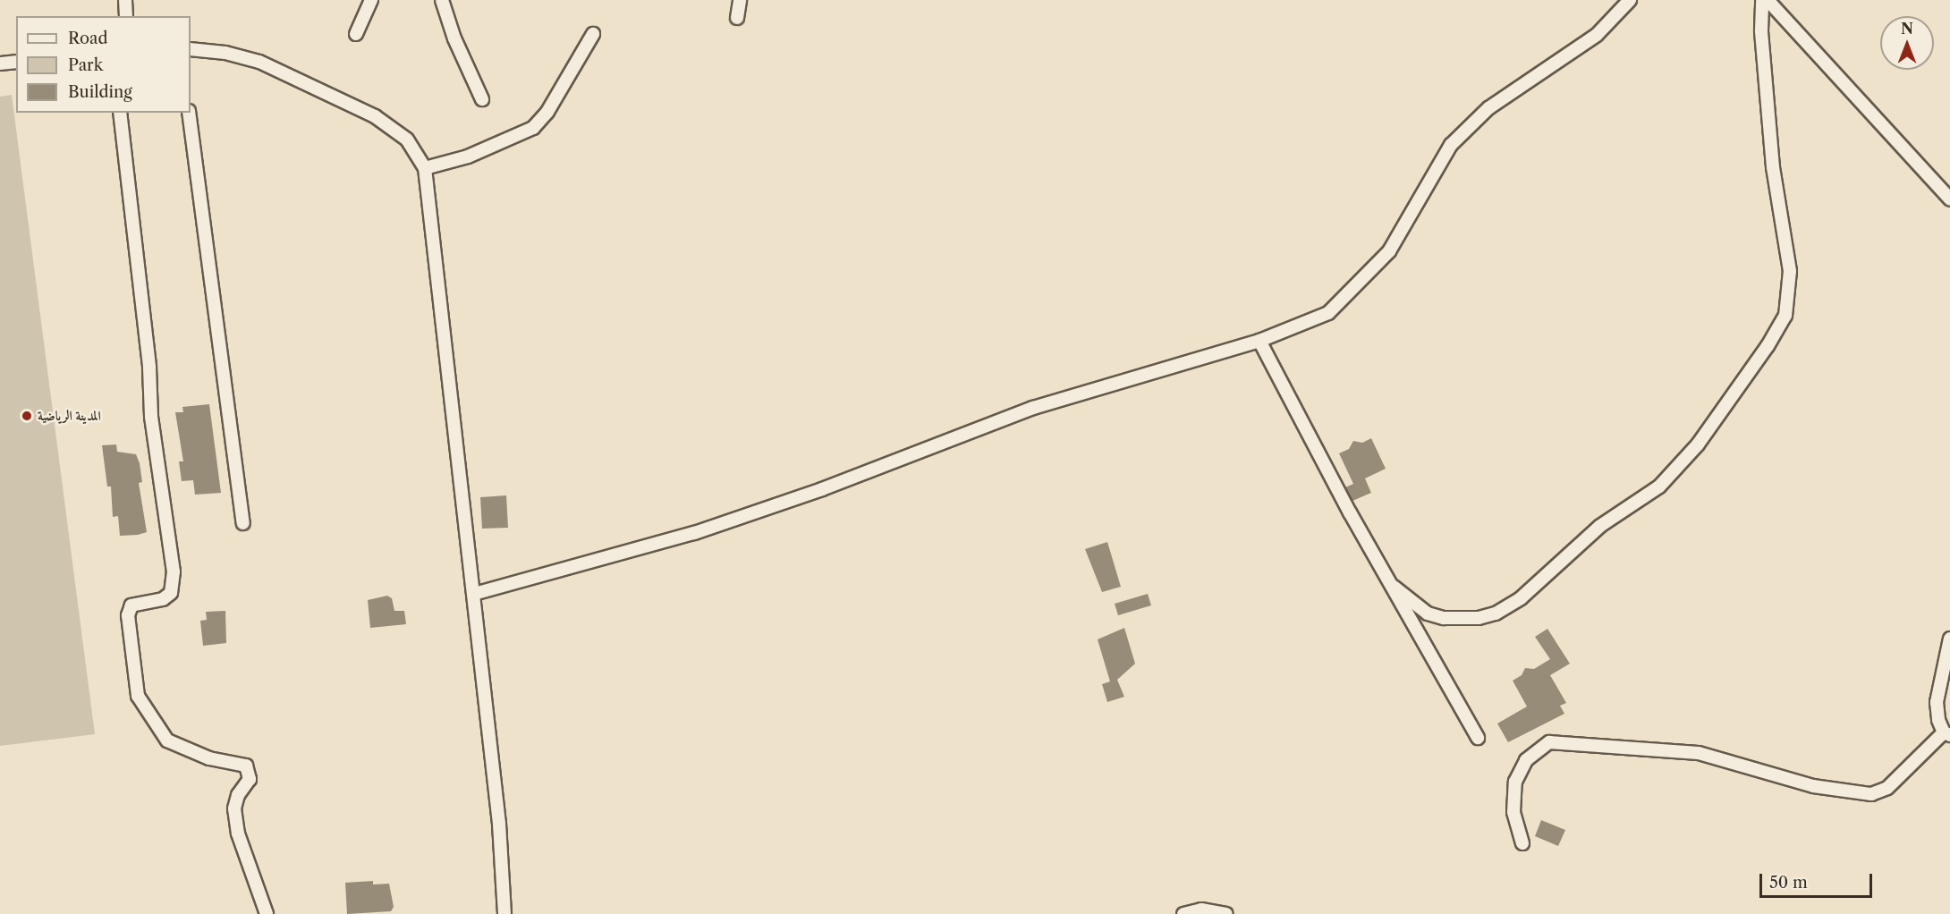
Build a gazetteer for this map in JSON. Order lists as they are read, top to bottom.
{
  "places": ["المدينة الرياضية"],
  "legend": ["Road", "Park", "Building"],
  "scale_bar": "50 m",
  "north": "top"
}
